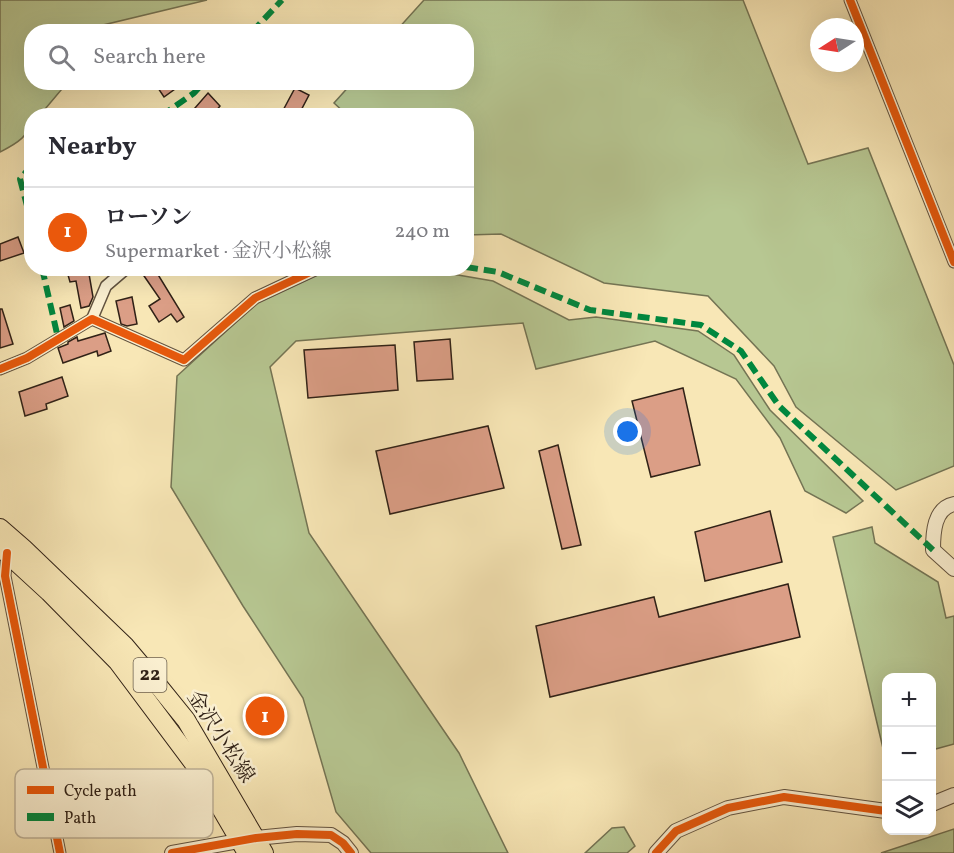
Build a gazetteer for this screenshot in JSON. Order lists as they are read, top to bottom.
{
  "streets": {
    "main road": ["22", "金沢小松線"]
  },
  "legend": ["Cycle path", "Path"],
  "north": "left",
  "page": {
    "search": "Search here",
    "heading": "Nearby",
    "list": [
      {
        "mark": "1",
        "name": "ローソン",
        "note": "Supermarket · 金沢小松線",
        "value": "240 m"
      }
    ],
    "map_buttons": ["+", "−"],
    "pins": "1"
  }
}
